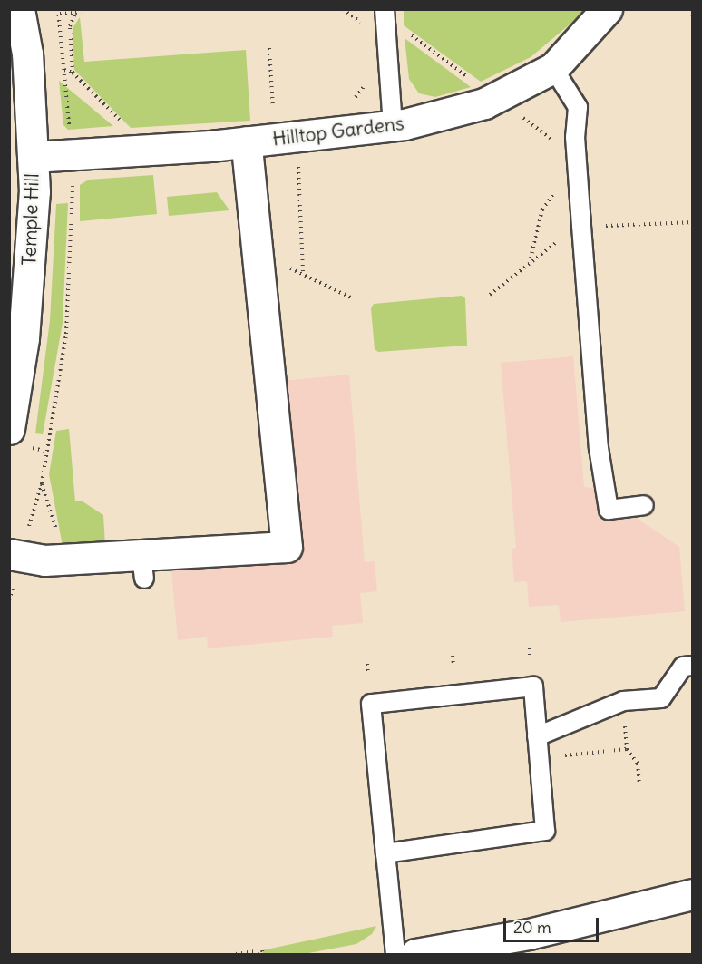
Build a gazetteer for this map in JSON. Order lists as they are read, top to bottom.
{
  "streets": {
    "street": ["Hilltop Gardens", "Temple Hill"]
  },
  "crossings": [
    ["Hilltop Gardens", "Temple Hill"]
  ],
  "scale_bar": "20 m"
}
